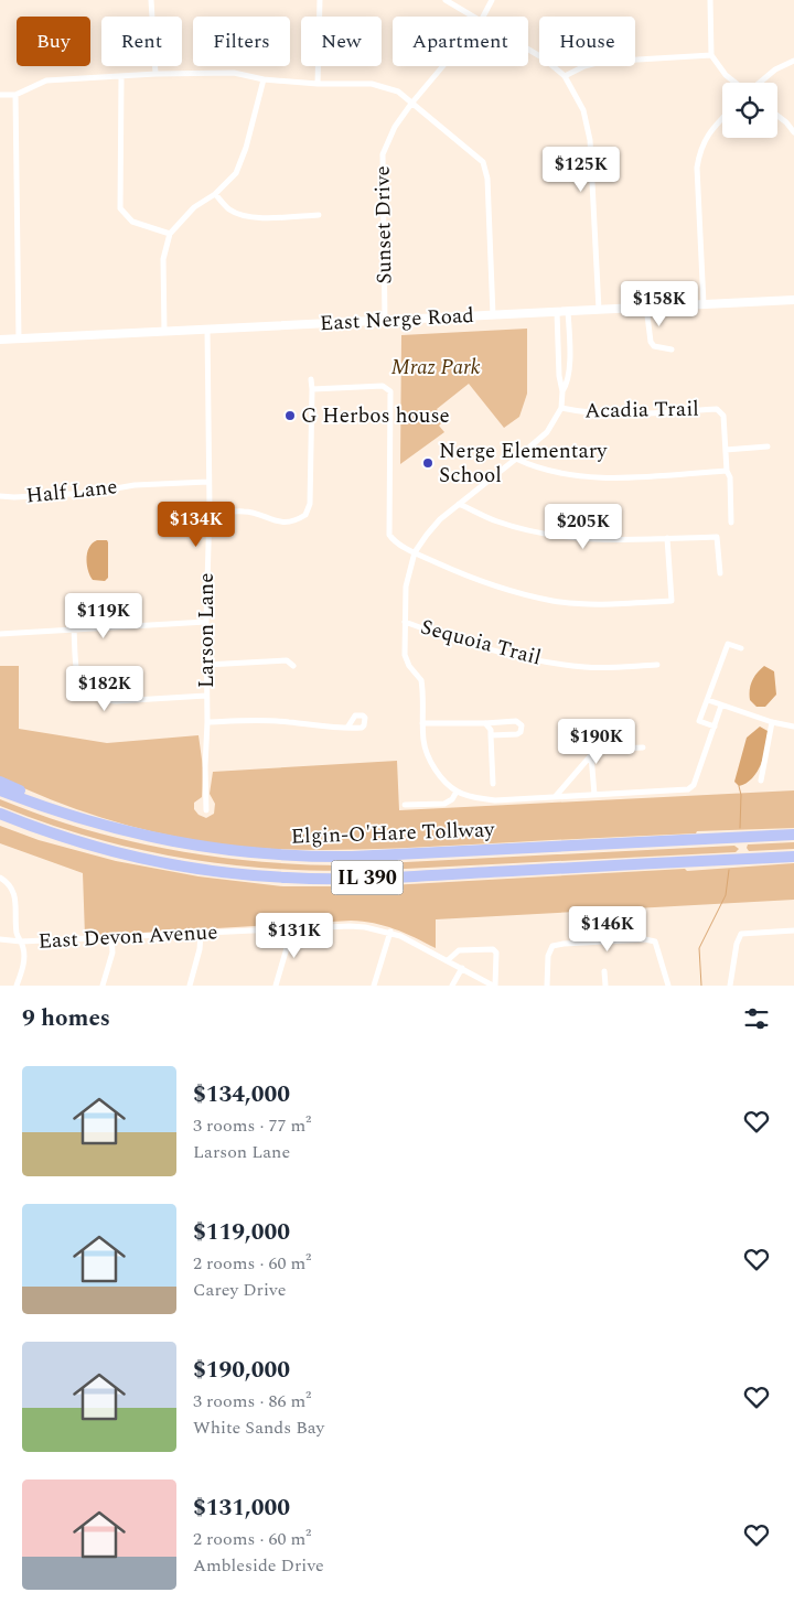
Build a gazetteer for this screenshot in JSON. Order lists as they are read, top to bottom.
{
  "streets": {
    "highway": ["Elgin-O'Hare Tollway", "IL 390"],
    "main road": ["East Nerge Road"],
    "street": [
      "Sunset Drive",
      "Acadia Trail",
      "Half Lane",
      "Larson Lane",
      "Sequoia Trail",
      "East Devon Avenue"
    ]
  },
  "crossings": [
    ["Sunset Drive", "East Nerge Road"],
    ["East Nerge Road", "Larson Lane"],
    ["Half Lane", "Larson Lane"]
  ],
  "parks": ["Mraz Park"],
  "places": ["G Herbos house", "Nerge Elementary School"],
  "page": {
    "chip": [
      "Buy",
      "Rent",
      "Filters",
      "New",
      "Apartment",
      "House"
    ],
    "price": [
      "$125K",
      "$158K",
      "$134K",
      "$205K",
      "$119K",
      "$182K",
      "$190K",
      "$146K",
      "$131K"
    ],
    "heading": "9 homes",
    "list": [
      {
        "name": "$134,000",
        "note": "3 rooms · 77 m² · Larson Lane"
      },
      {
        "name": "$119,000",
        "note": "2 rooms · 60 m² · Carey Drive"
      },
      {
        "name": "$190,000",
        "note": "3 rooms · 86 m² · White Sands Bay"
      },
      {
        "name": "$131,000",
        "note": "2 rooms · 60 m² · Ambleside Drive"
      }
    ]
  }
}
